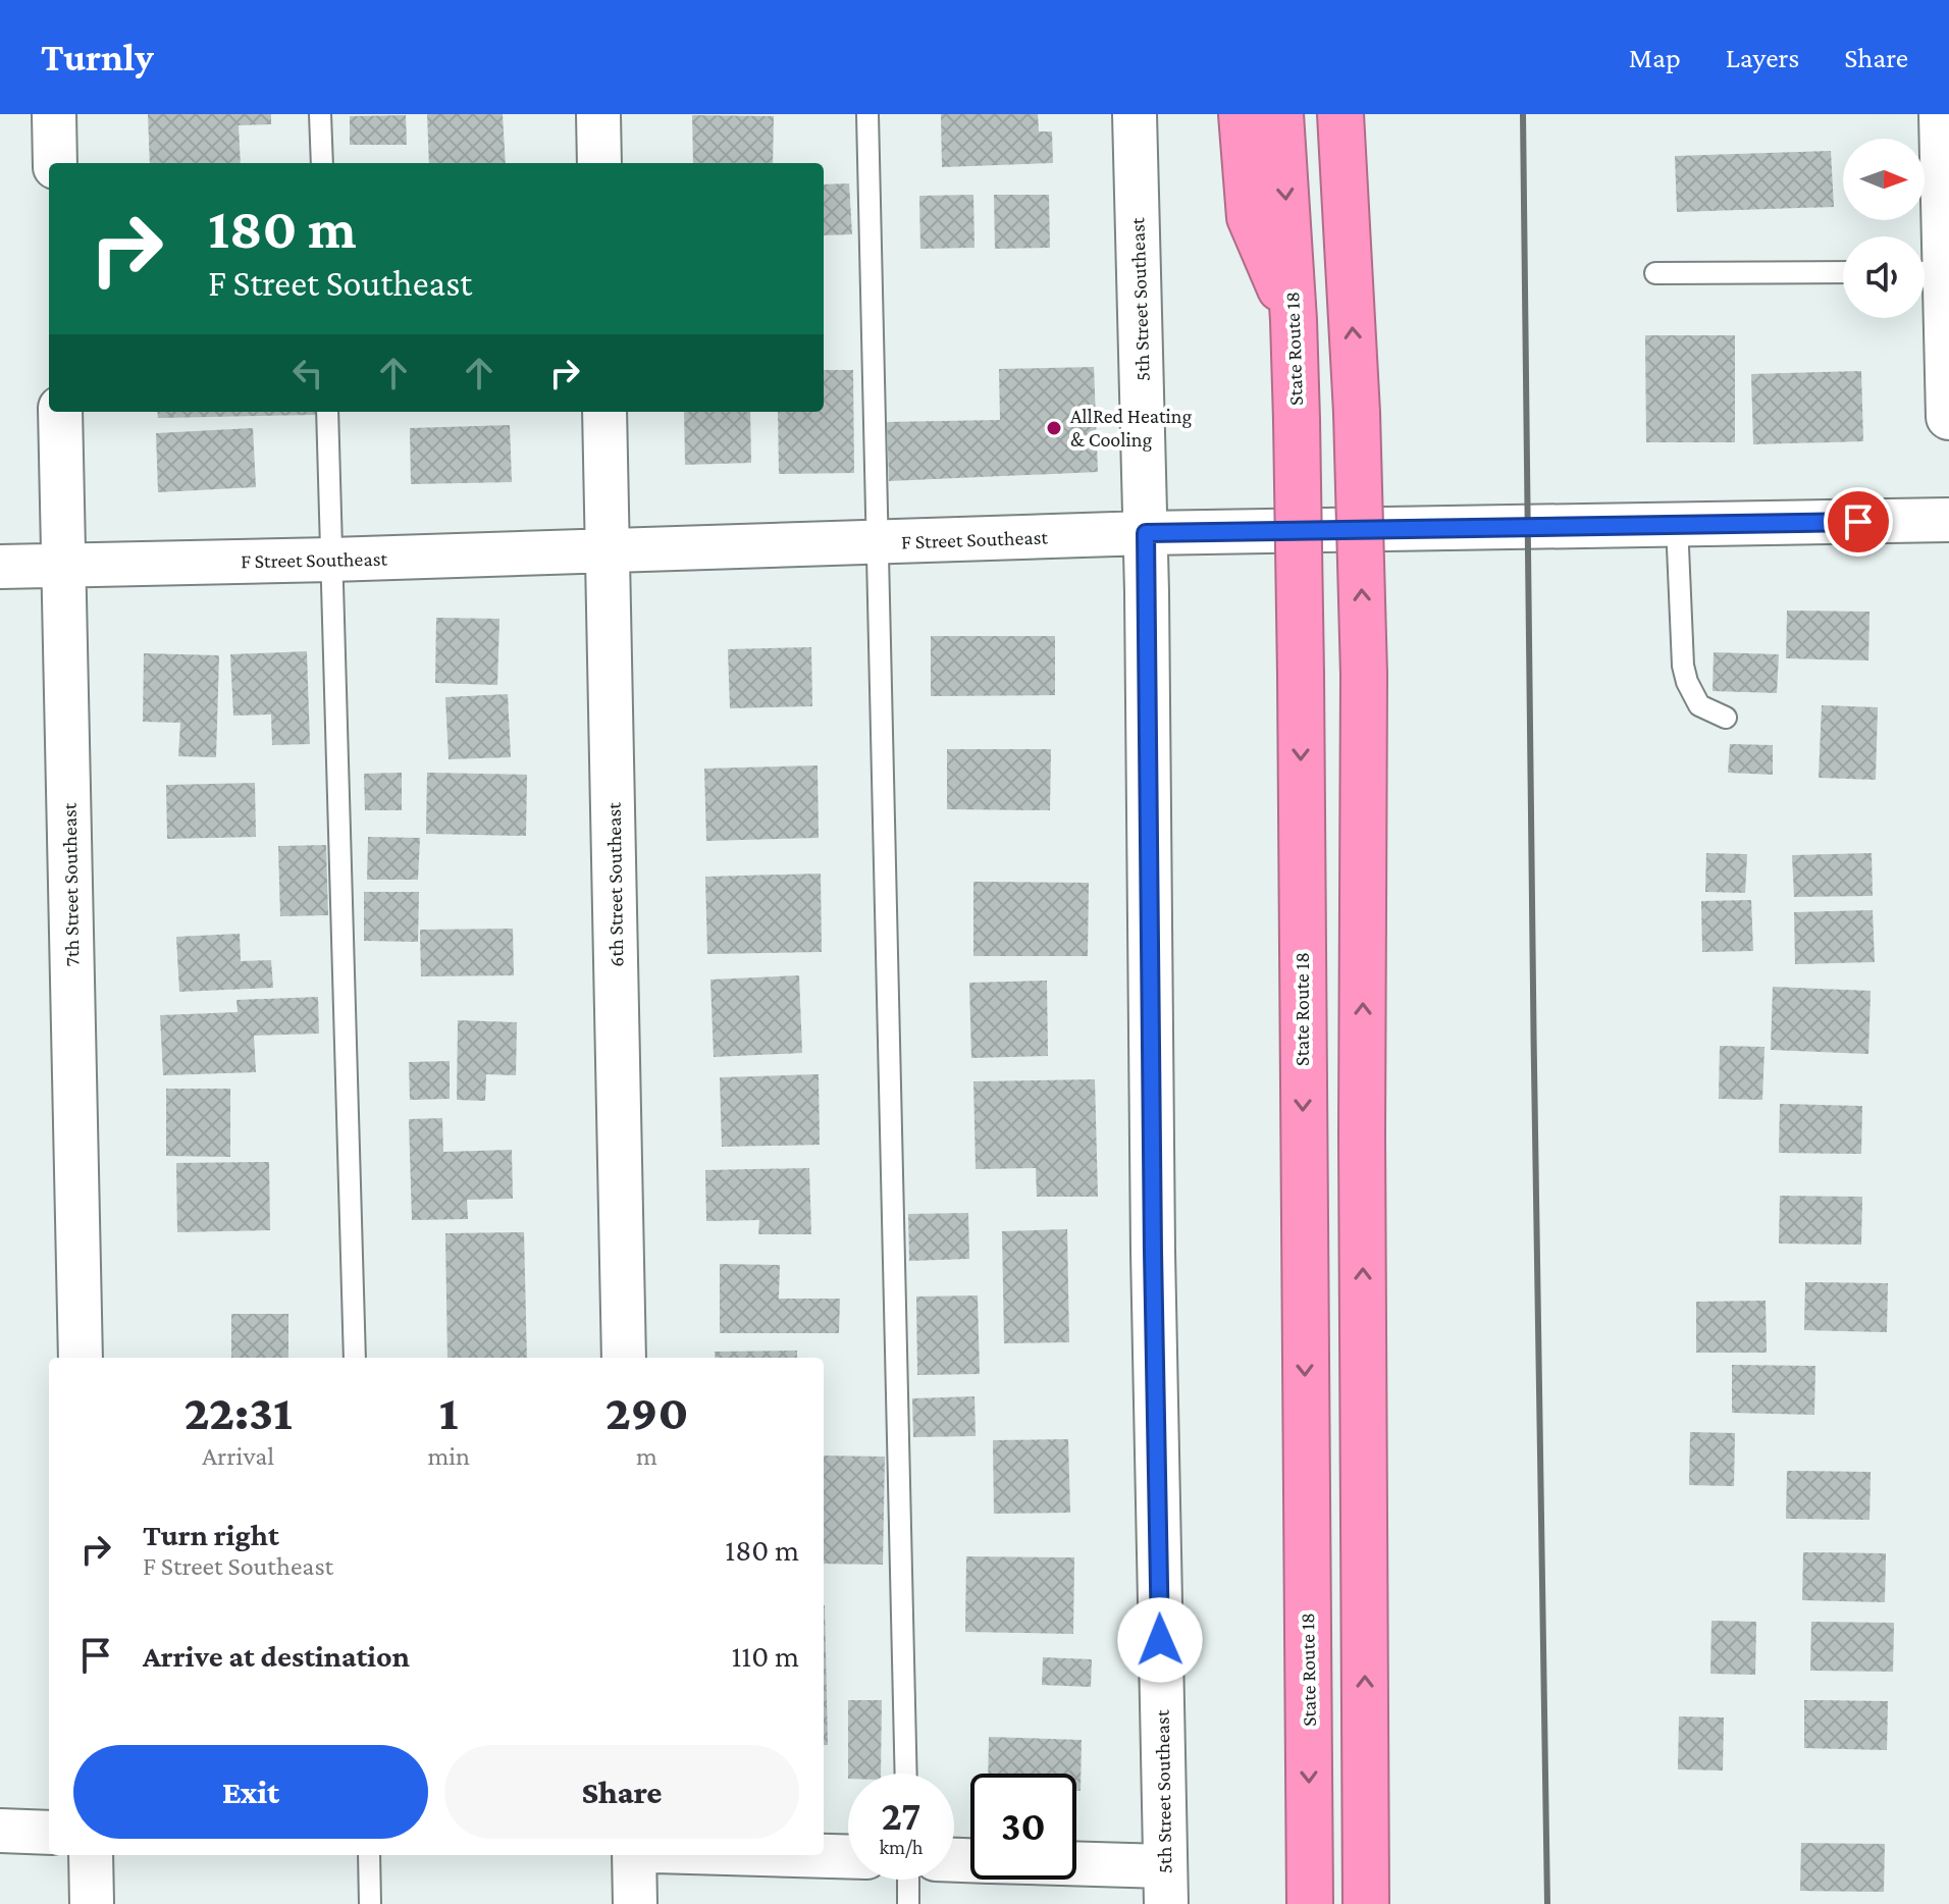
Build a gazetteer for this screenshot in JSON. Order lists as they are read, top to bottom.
{
  "streets": {
    "highway": ["State Route 18"],
    "street": [
      "5th Street Southeast",
      "F Street Southeast",
      "7th Street Southeast",
      "6th Street Southeast"
    ]
  },
  "crossings": [
    ["5th Street Southeast", "F Street Southeast"],
    ["F Street Southeast", "7th Street Southeast"],
    ["F Street Southeast", "6th Street Southeast"]
  ],
  "places": ["AllRed Heating & Cooling"],
  "north": "right",
  "page": {
    "header": "Turnly",
    "nav": ["Map", "Layers", "Share"],
    "turn": ["180 m", "F Street Southeast"],
    "eta": [
      "22:31",
      "Arrival",
      "1",
      "min",
      "290",
      "m"
    ],
    "list": [
      {
        "name": "Turn right",
        "note": "F Street Southeast",
        "value": "180 m"
      },
      {
        "name": "Arrive at destination",
        "value": "110 m"
      }
    ],
    "buttons": ["Exit", "Share"],
    "speed": "27 km/h",
    "limit": "30"
  }
}
